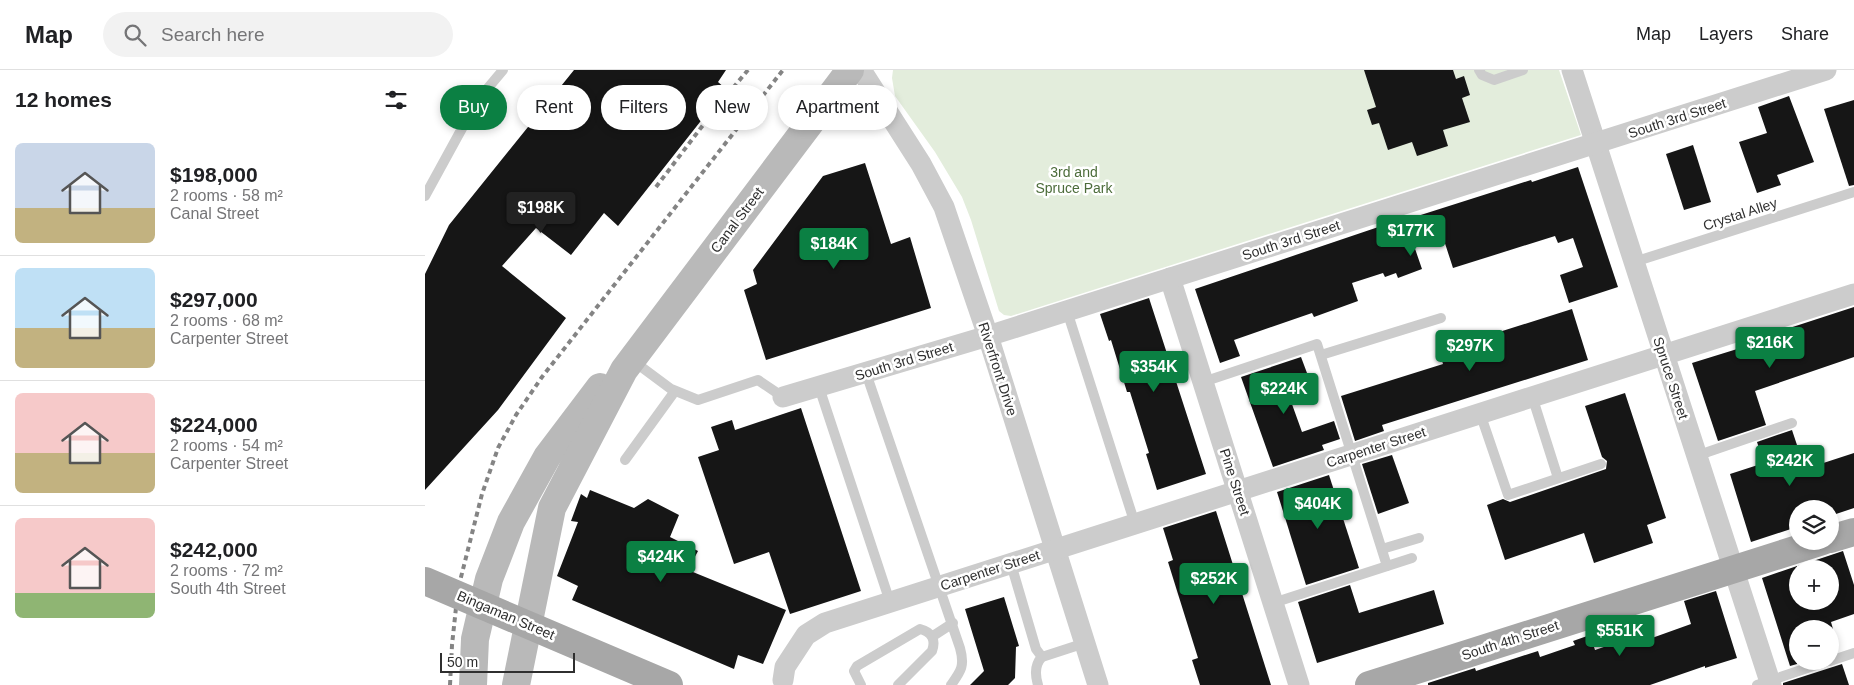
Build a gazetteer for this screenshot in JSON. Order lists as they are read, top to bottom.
{
  "streets": {
    "main road": ["Bingaman Street", "South 4th Street"],
    "street": [
      "South 3rd Street",
      "Canal Street",
      "Riverfront Drive",
      "Spruce Street",
      "Carpenter Street",
      "Pine Street"
    ],
    "lane": ["Crystal Alley"]
  },
  "crossings": [
    ["South 3rd Street", "Riverfront Drive"],
    ["South 3rd Street", "Spruce Street"],
    ["South 3rd Street", "Pine Street"],
    ["Crystal Alley", "Spruce Street"],
    ["Riverfront Drive", "Carpenter Street"],
    ["Spruce Street", "Carpenter Street"],
    ["Spruce Street", "South 4th Street"],
    ["Carpenter Street", "Pine Street"]
  ],
  "parks": ["3rd and Spruce Park"],
  "scale_bar": "50 m",
  "page": {
    "header": "Map",
    "search": "Search here",
    "nav": ["Map", "Layers", "Share"],
    "heading": "12 homes",
    "chip": [
      "Buy",
      "Rent",
      "Filters",
      "New",
      "Apartment"
    ],
    "list": [
      {
        "name": "$198,000",
        "note": "2 rooms · 58 m² · Canal Street"
      },
      {
        "name": "$297,000",
        "note": "2 rooms · 68 m² · Carpenter Street"
      },
      {
        "name": "$224,000",
        "note": "2 rooms · 54 m² · Carpenter Street"
      },
      {
        "name": "$242,000",
        "note": "2 rooms · 72 m² · South 4th Street"
      }
    ],
    "price": [
      "$198K",
      "$177K",
      "$184K",
      "$216K",
      "$297K",
      "$354K",
      "$224K",
      "$242K",
      "$404K",
      "$424K",
      "$252K",
      "$551K"
    ],
    "map_buttons": ["+", "−"],
    "scale": "50 m"
  }
}
